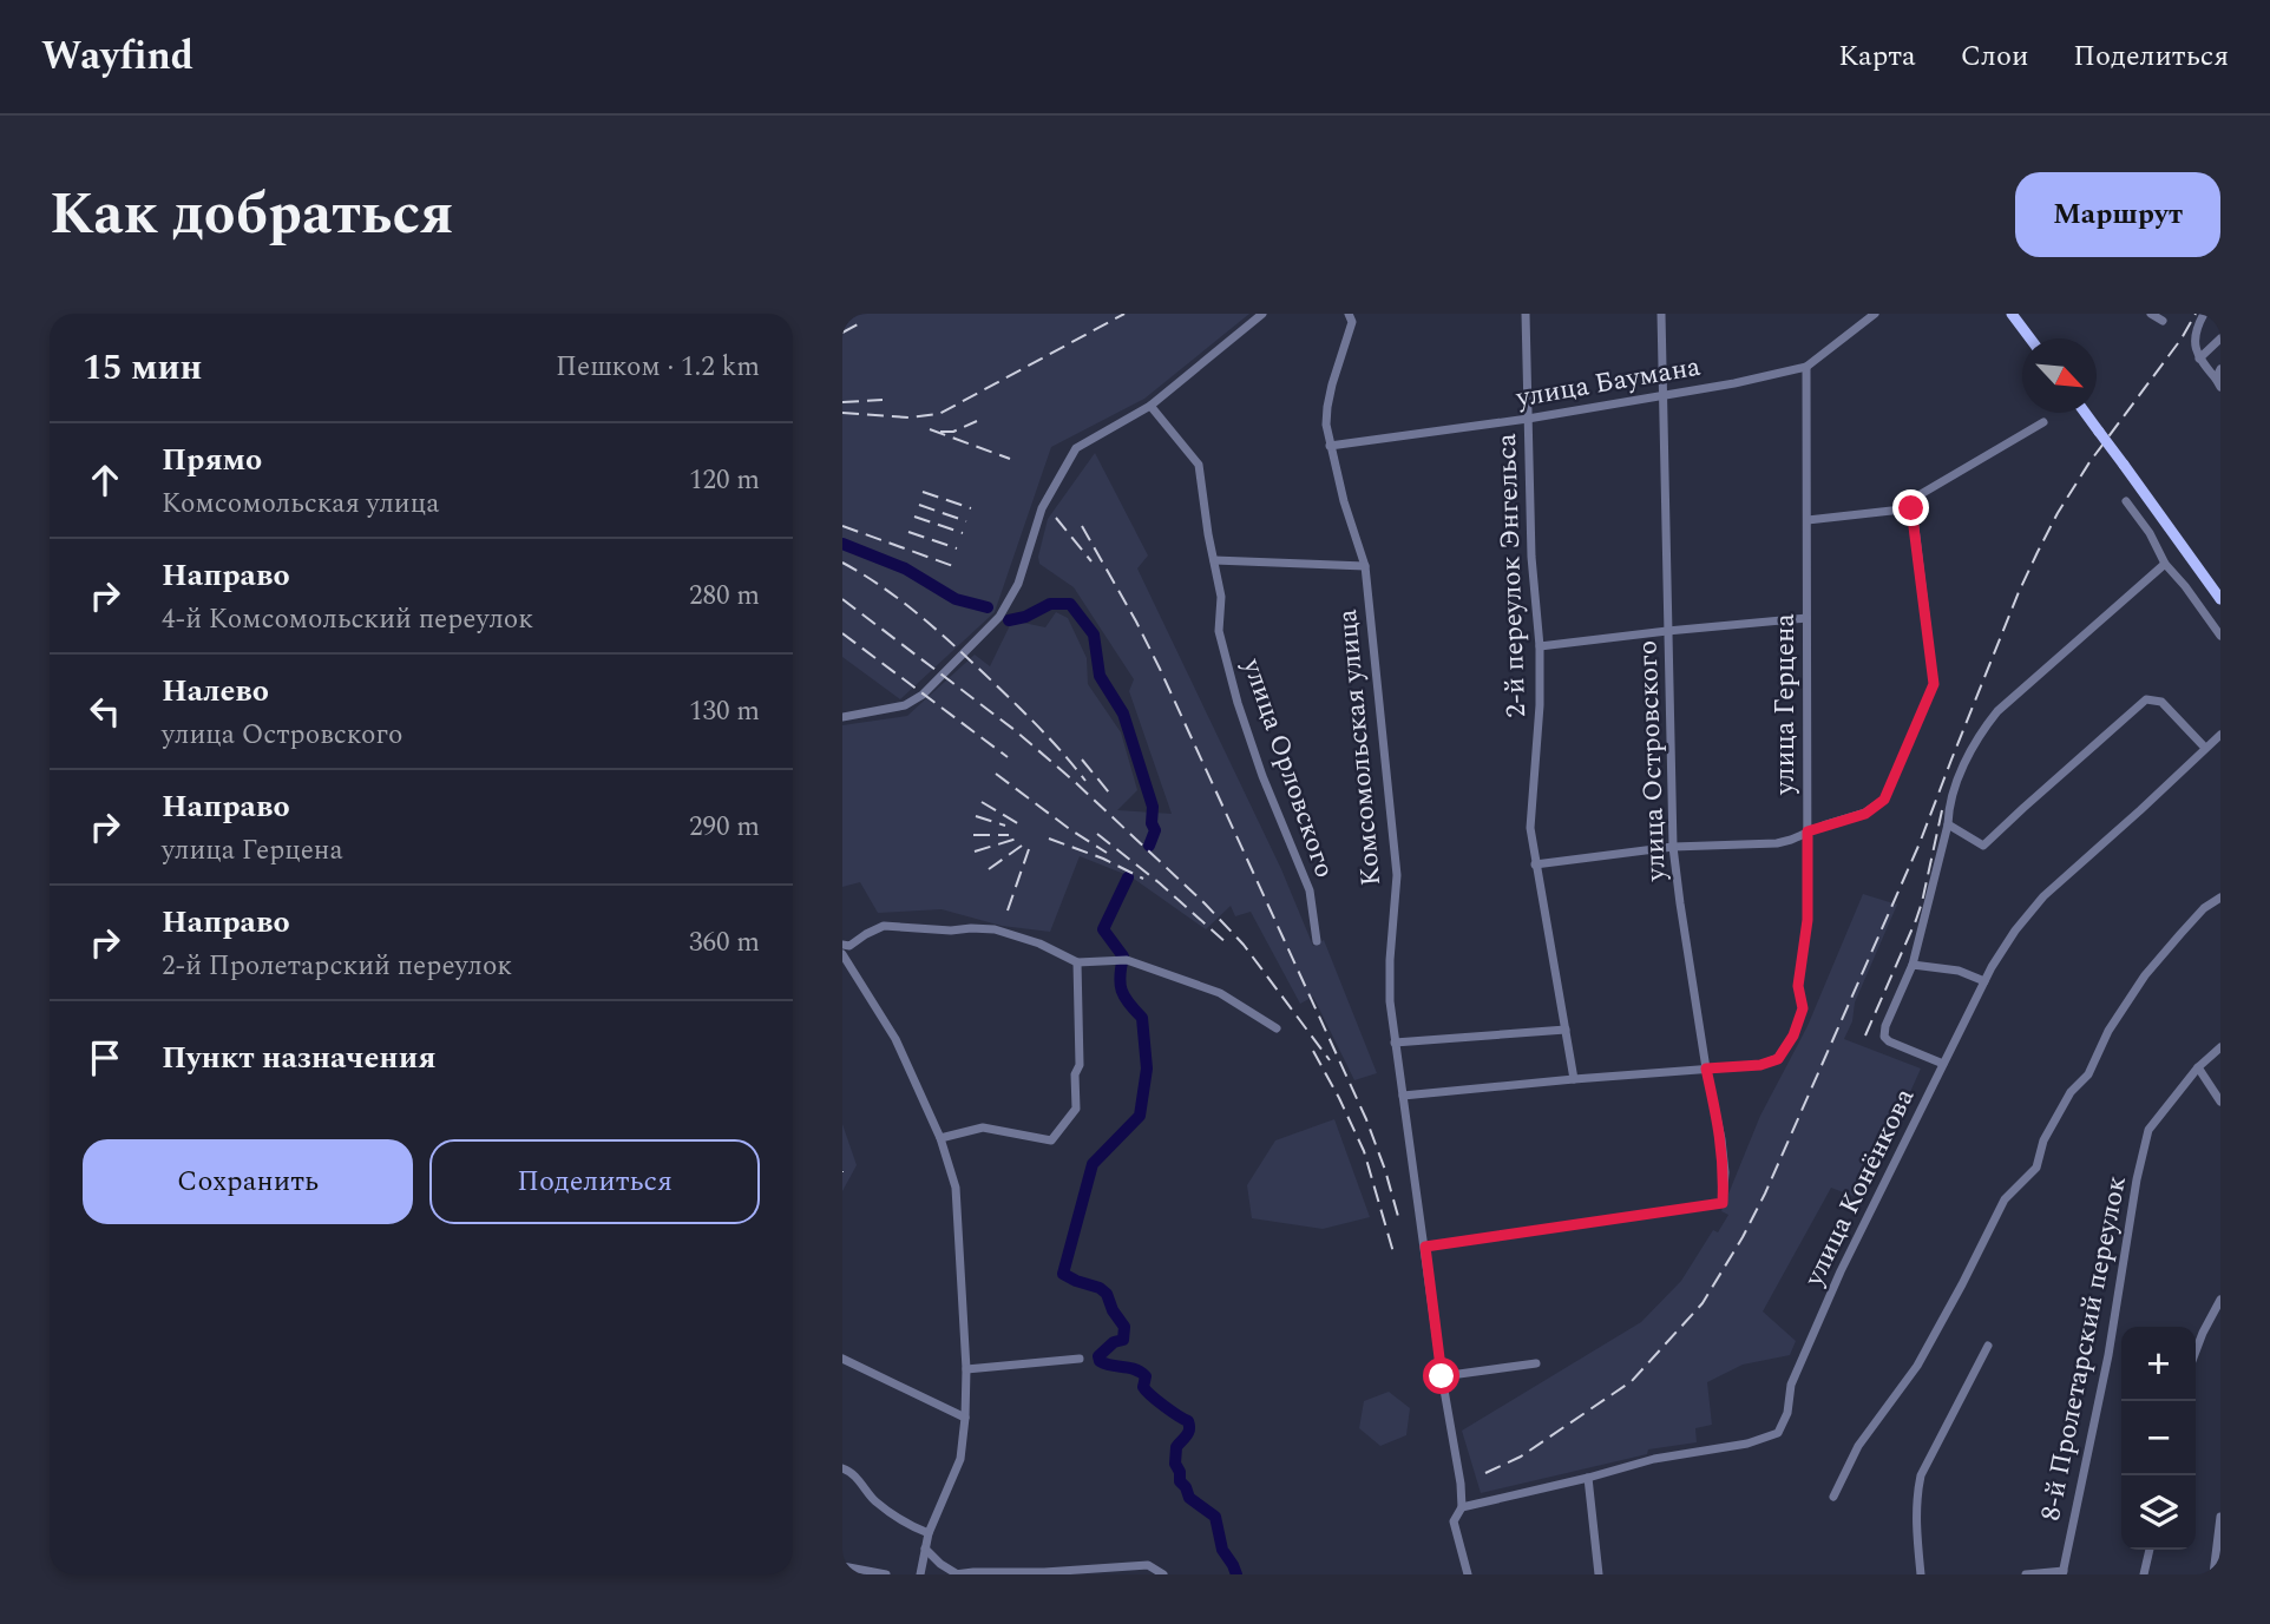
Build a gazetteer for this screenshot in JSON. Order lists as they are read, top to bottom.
{
  "streets": {
    "street": [
      "улица Баумана",
      "2-й переулок Энгельса",
      "улица Герцена",
      "Комсомольская улица",
      "улица Островского",
      "улица Орловского",
      "улица Конёнкова",
      "8-й Пролетарский переулок"
    ]
  },
  "crossings": [
    ["улица Баумана", "2-й переулок Энгельса"],
    ["улица Баумана", "улица Герцена"],
    ["улица Баумана", "Комсомольская улица"],
    ["улица Баумана", "улица Островского"],
    ["2-й переулок Энгельса", "улица Герцена"],
    ["улица Герцена", "Комсомольская улица"],
    ["улица Герцена", "улица Островского"],
    ["Комсомольская улица", "улица Островского"],
    ["Комсомольская улица", "улица Конёнкова"]
  ],
  "north": "bottom right",
  "page": {
    "header": "Wayfind",
    "nav": ["Карта", "Слои", "Поделиться"],
    "title": "Как добраться",
    "buttons": [
      "Маршрут",
      ["Сохранить", "Поделиться"]
    ],
    "heading": ["15 мин", "Пешком · 1.2 km"],
    "list": [
      ["Прямо", "Комсомольская улица", "120 m"],
      ["Направо", "4-й Комсомольский переулок", "280 m"],
      ["Налево", "улица Островского", "130 m"],
      ["Направо", "улица Герцена", "290 m"],
      ["Направо", "2-й Пролетарский переулок", "360 m"],
      "Пункт назначения"
    ],
    "map_buttons": ["+", "−"]
  }
}
